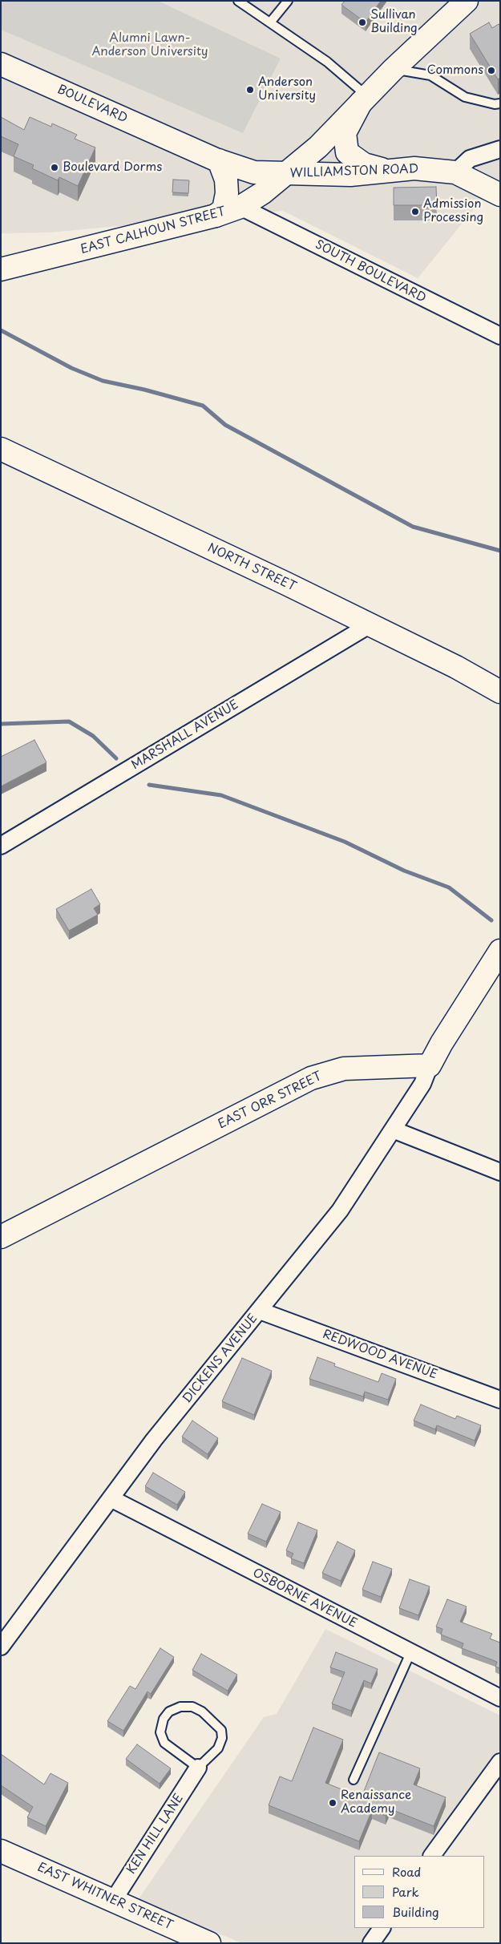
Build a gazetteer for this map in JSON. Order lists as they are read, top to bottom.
{
  "streets": {
    "street": [
      "BOULEVARD",
      "WILLIAMSTON ROAD",
      "EAST CALHOUN STREET",
      "SOUTH BOULEVARD",
      "NORTH STREET",
      "MARSHALL AVENUE",
      "EAST ORR STREET",
      "REDWOOD AVENUE",
      "DICKENS AVENUE",
      "OSBORNE AVENUE",
      "KEN HILL LANE",
      "EAST WHITNER STREET"
    ]
  },
  "crossings": [
    ["BOULEVARD", "WILLIAMSTON ROAD"],
    ["WILLIAMSTON ROAD", "EAST CALHOUN STREET"],
    ["EAST CALHOUN STREET", "SOUTH BOULEVARD"],
    ["NORTH STREET", "MARSHALL AVENUE"],
    ["EAST ORR STREET", "DICKENS AVENUE"],
    ["REDWOOD AVENUE", "DICKENS AVENUE"],
    ["DICKENS AVENUE", "OSBORNE AVENUE"],
    ["KEN HILL LANE", "EAST WHITNER STREET"]
  ],
  "parks": ["Alumni Lawn- Anderson University"],
  "places": [
    "Sullivan Building",
    "Commons",
    "Anderson University",
    "Boulevard Dorms",
    "Admission Processing",
    "Renaissance Academy"
  ],
  "legend": ["Road", "Park", "Building"]
}
